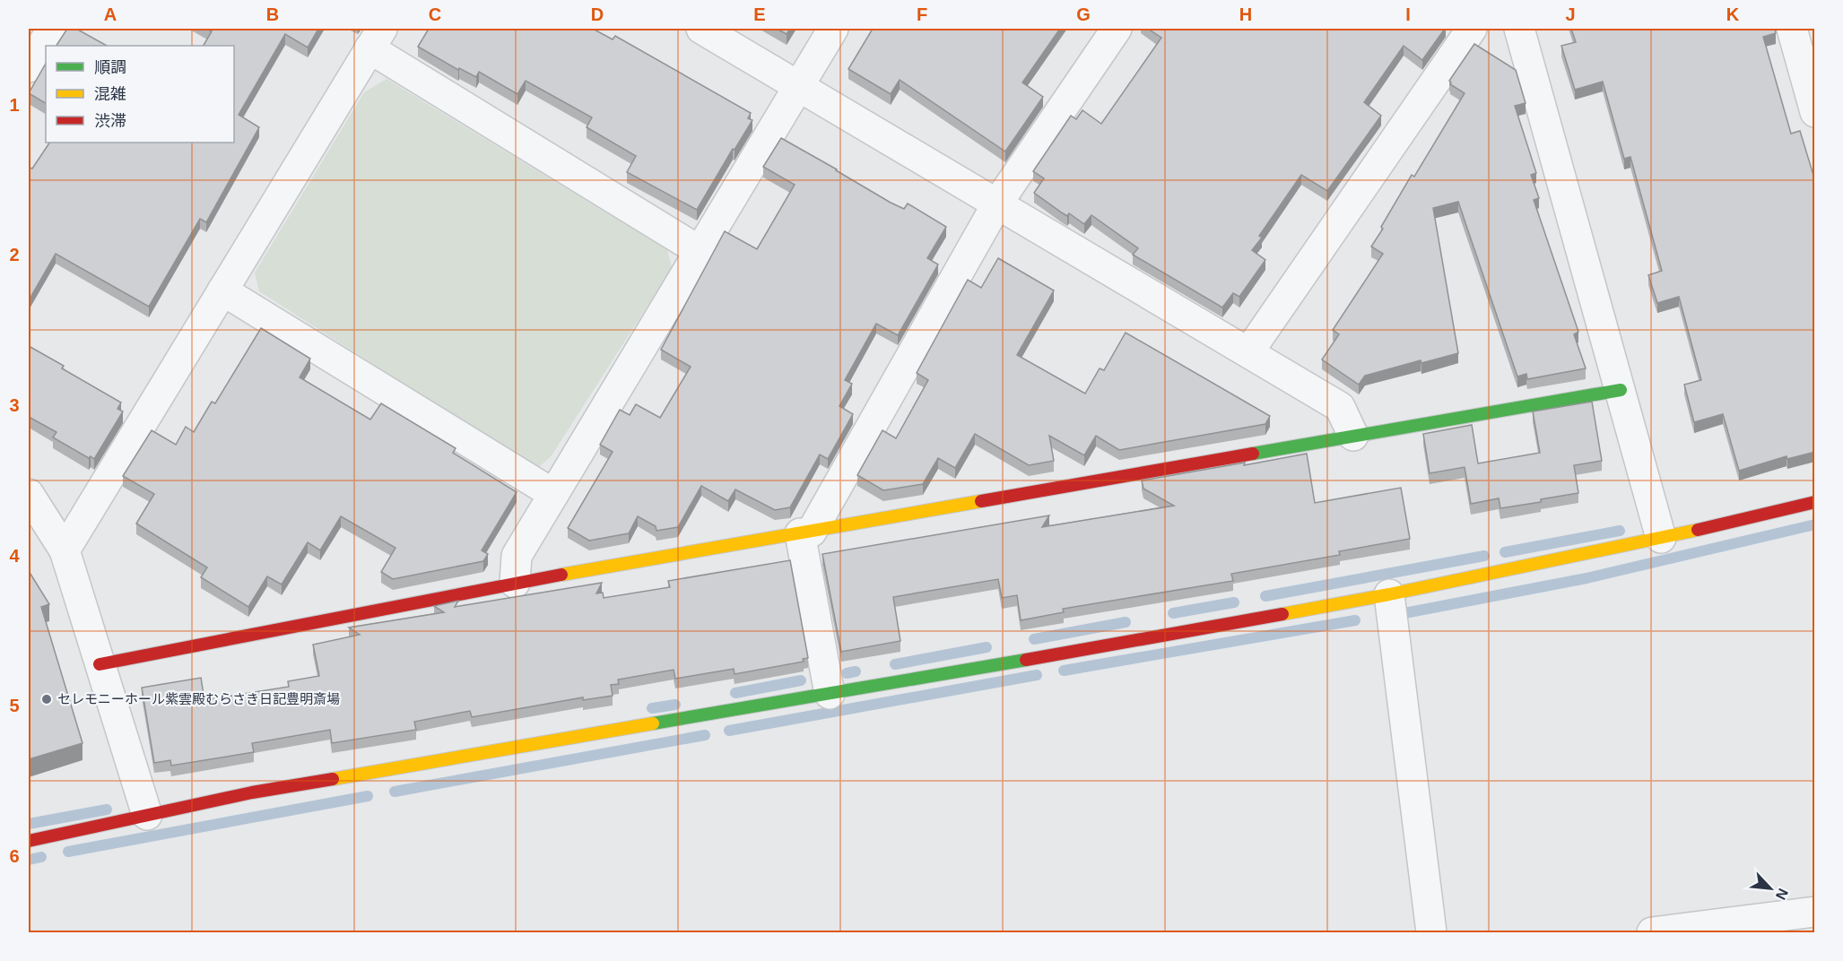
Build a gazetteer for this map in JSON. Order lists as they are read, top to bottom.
{
  "places": ["セレモニーホール紫雲殿むらさき日記豊明斎場"],
  "legend": ["順調", "混雑", "渋滞"],
  "north": "bottom right",
  "grid": {
    "columns": [
      "A",
      "B",
      "C",
      "D",
      "E",
      "F",
      "G",
      "H",
      "I",
      "J",
      "K"
    ],
    "rows": [
      "1",
      "2",
      "3",
      "4",
      "5",
      "6"
    ]
  }
}
